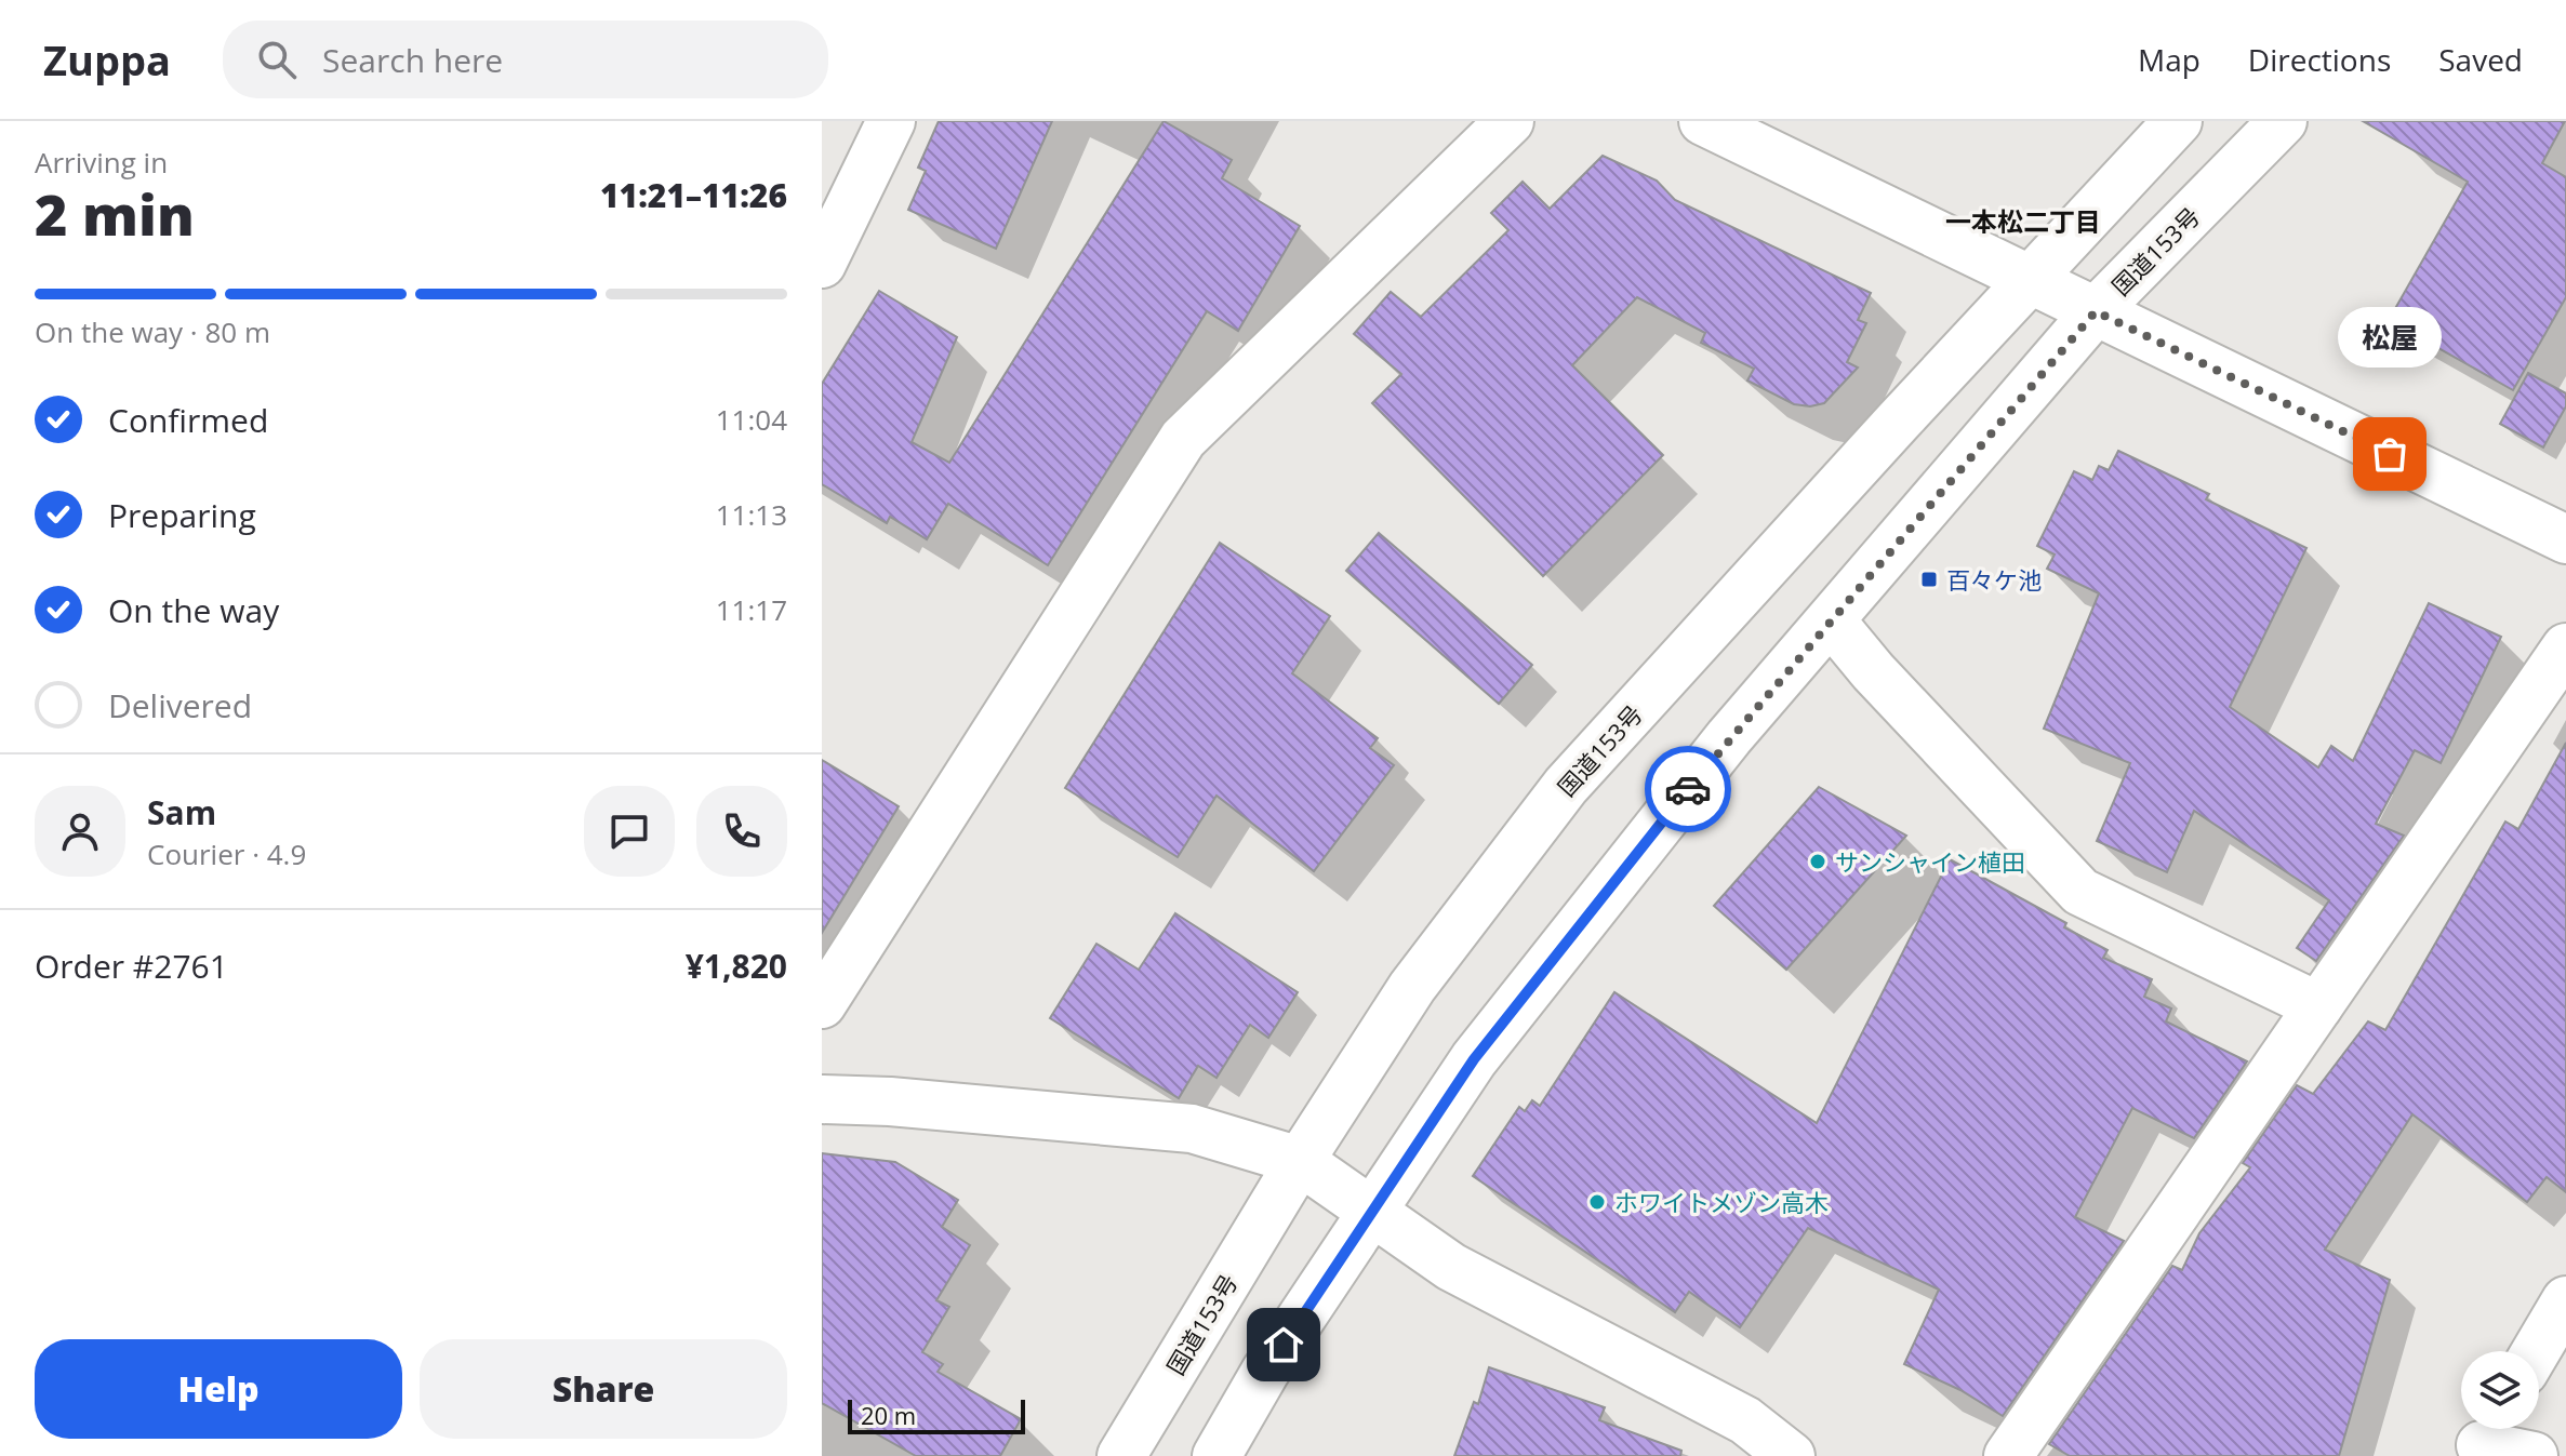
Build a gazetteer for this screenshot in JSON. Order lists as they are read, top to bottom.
{
  "streets": {
    "main road": ["国道153号"]
  },
  "districts": ["一本松二丁目"],
  "places": {
    "other": ["松屋", "サンシャイン植田", "ホワイトメゾン高木"],
    "transit": ["百々ケ池"]
  },
  "scale_bar": "20 m",
  "page": {
    "header": "Zuppa",
    "search": "Search here",
    "nav": ["Map", "Directions", "Saved"],
    "heading": ["2 min", "Arriving in", "11:21–11:26"],
    "panel": [
      "Sam",
      "Courier · 4.9",
      "Order #2761",
      "¥1,820"
    ],
    "bar": "On the way · 80 m",
    "bubble": "松屋",
    "list": [
      ["Confirmed", "11:04"],
      ["Preparing", "11:13"],
      ["On the way", "11:17"],
      "Delivered"
    ],
    "buttons": ["Help", "Share"],
    "scale": "20 m"
  }
}
